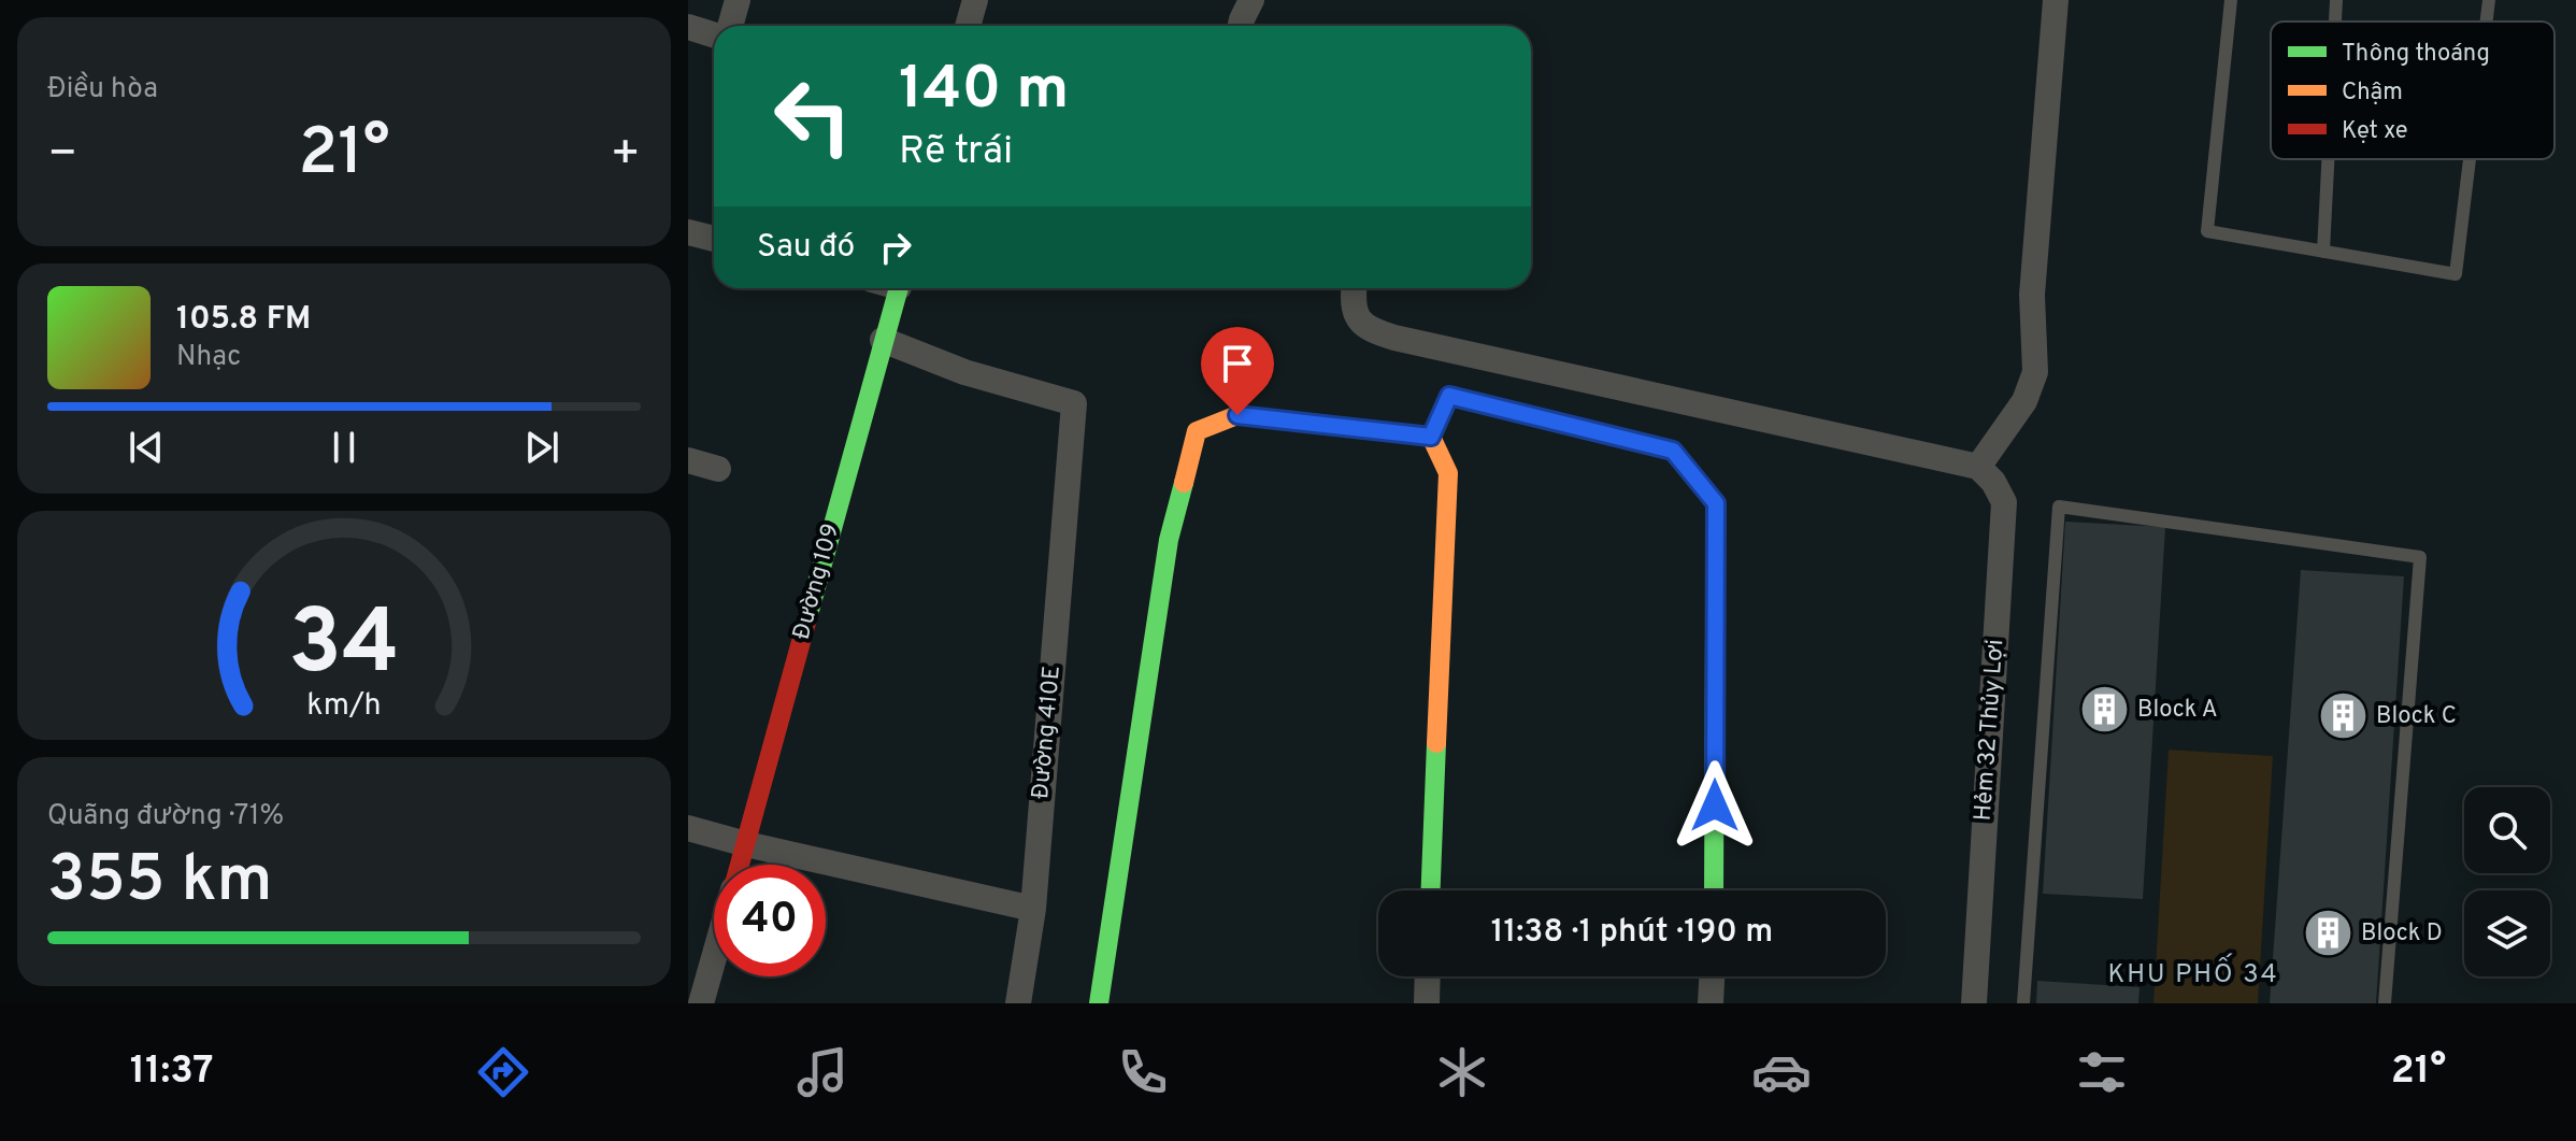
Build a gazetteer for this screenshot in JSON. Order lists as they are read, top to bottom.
{
  "streets": {
    "street": ["Đường 109", "Hẻm 32 Thủy Lợi", "Đường 410E"]
  },
  "crossings": [
    ["Đường 109", "Đường 410E"]
  ],
  "districts": ["KHU PHỐ 34"],
  "places": {
    "building": ["Block A", "Block C", "Block D"]
  },
  "legend": ["Thông thoáng", "Chậm", "Kẹt xe"],
  "page": {
    "tile": [
      "Điều hòa",
      ["Quãng đường · 71%", "355 km"]
    ],
    "turn": ["140 m", "Rẽ trái"],
    "heat": ["−", "21°", "+"],
    "then": "Sau đó",
    "song": ["105.8 FM", "Nhạc"],
    "limit": "40",
    "trip": "11:38 · 1 phút · 190 m",
    "tabs": ["11:37", "21°"],
    "gauge": ["34", "km/h"]
  }
}
